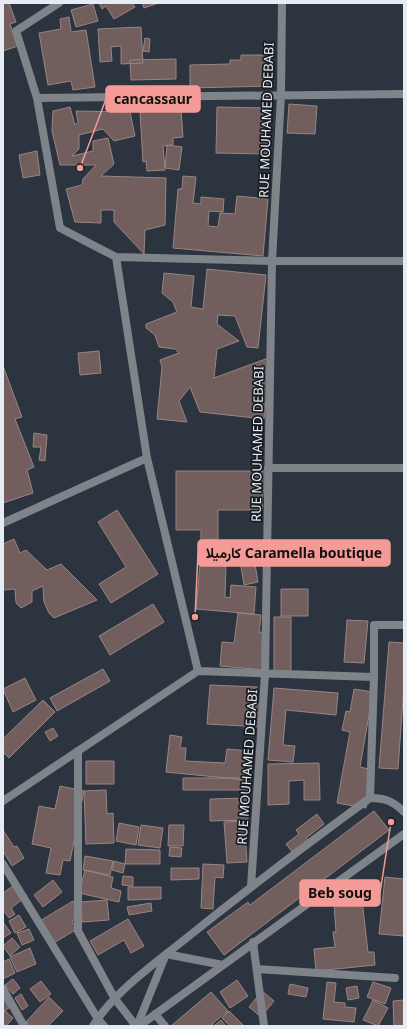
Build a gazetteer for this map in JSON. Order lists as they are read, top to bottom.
{
  "streets": {
    "street": ["RUE MOUHAMED DEBABI"]
  },
  "places": ["cancassaur", "كارميلا Caramella boutique", "Beb soug"]
}
